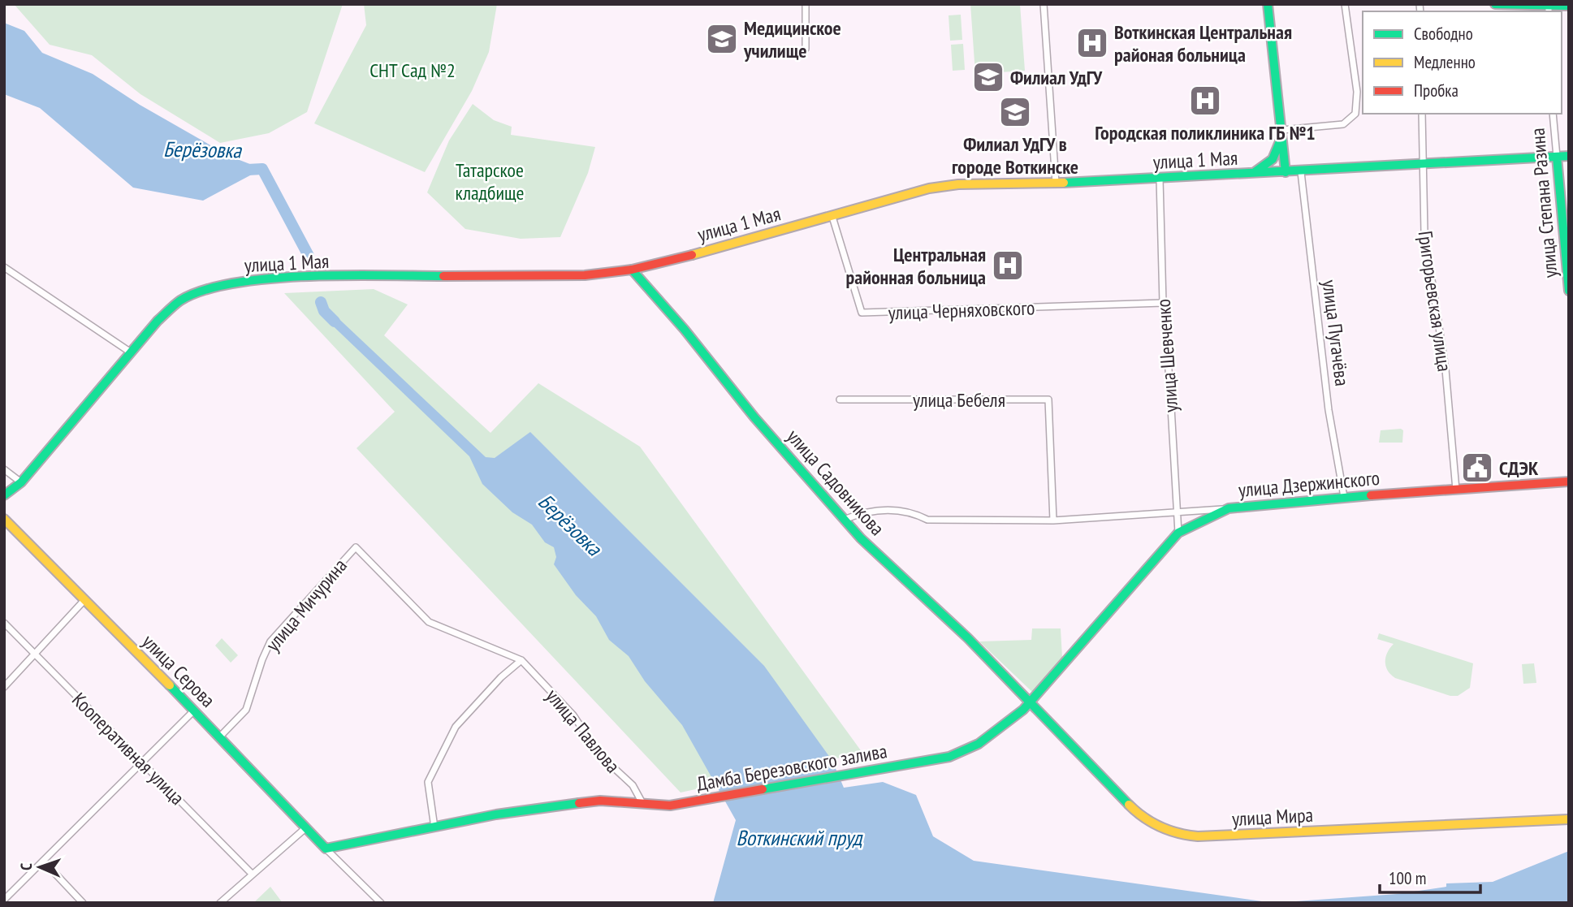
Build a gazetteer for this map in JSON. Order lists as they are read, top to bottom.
{
  "streets": {
    "main road": [
      "улица 1 Мая",
      "улица Степана Разина",
      "улица Садовникова",
      "улица Дзержинского",
      "улица Серова",
      "Дамба Березовского залива",
      "улица Мира"
    ],
    "street": [
      "Григорьевская улица",
      "улица Черняховского",
      "улица Пугачёва",
      "улица Шевченко",
      "улица Бебеля",
      "улица Мичурина",
      "улица Павлова",
      "Кооперативная улица"
    ]
  },
  "crossings": [
    ["улица 1 Мая", "улица Степана Разина"],
    ["улица 1 Мая", "Григорьевская улица"],
    ["улица 1 Мая", "улица Черняховского"],
    ["улица 1 Мая", "улица Пугачёва"],
    ["улица 1 Мая", "улица Шевченко"],
    ["улица 1 Мая", "улица Садовникова"],
    ["Григорьевская улица", "улица Дзержинского"],
    ["улица Черняховского", "улица Шевченко"],
    ["улица Пугачёва", "улица Дзержинского"],
    ["улица Шевченко", "улица Дзержинского"],
    ["улица Садовникова", "улица Дзержинского"],
    ["улица Садовникова", "Дамба Березовского залива"],
    ["улица Садовникова", "улица Мира"],
    ["улица Дзержинского", "Дамба Березовского залива"],
    ["улица Дзержинского", "улица Мира"],
    ["улица Мичурина", "улица Серова"],
    ["улица Мичурина", "улица Павлова"],
    ["улица Павлова", "Дамба Березовского залива"],
    ["Дамба Березовского залива", "улица Мира"]
  ],
  "water": ["Берёзовка", "Воткинский пруд"],
  "parks": ["СНТ Сад №2", "Татарское кладбище"],
  "places": {
    "school or university": ["Медицинское училище", "Филиал УдГУ", "Филиал УдГУ в городе Воткинске"],
    "hospital": ["Воткинская Центральная районая больница", "Городская поликлиника ГБ №1", "Центральная районная больница"],
    "public building": ["СДЭК"]
  },
  "legend": ["Свободно", "Медленно", "Пробка"],
  "scale_bar": "100 m",
  "north": "left"
}
